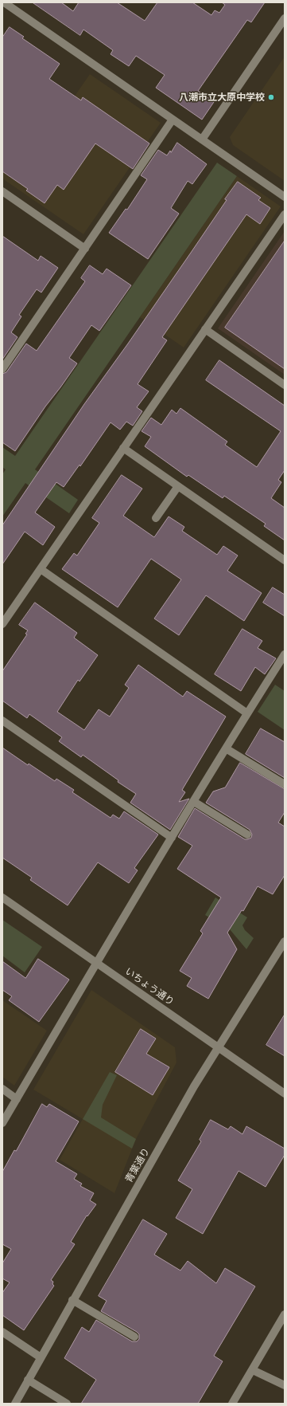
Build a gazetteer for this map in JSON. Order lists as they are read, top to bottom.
{
  "streets": {
    "street": ["いちょう通り", "青葉通り"]
  },
  "crossings": [
    ["いちょう通り", "青葉通り"]
  ],
  "places": ["八潮市立大原中学校"]
}
